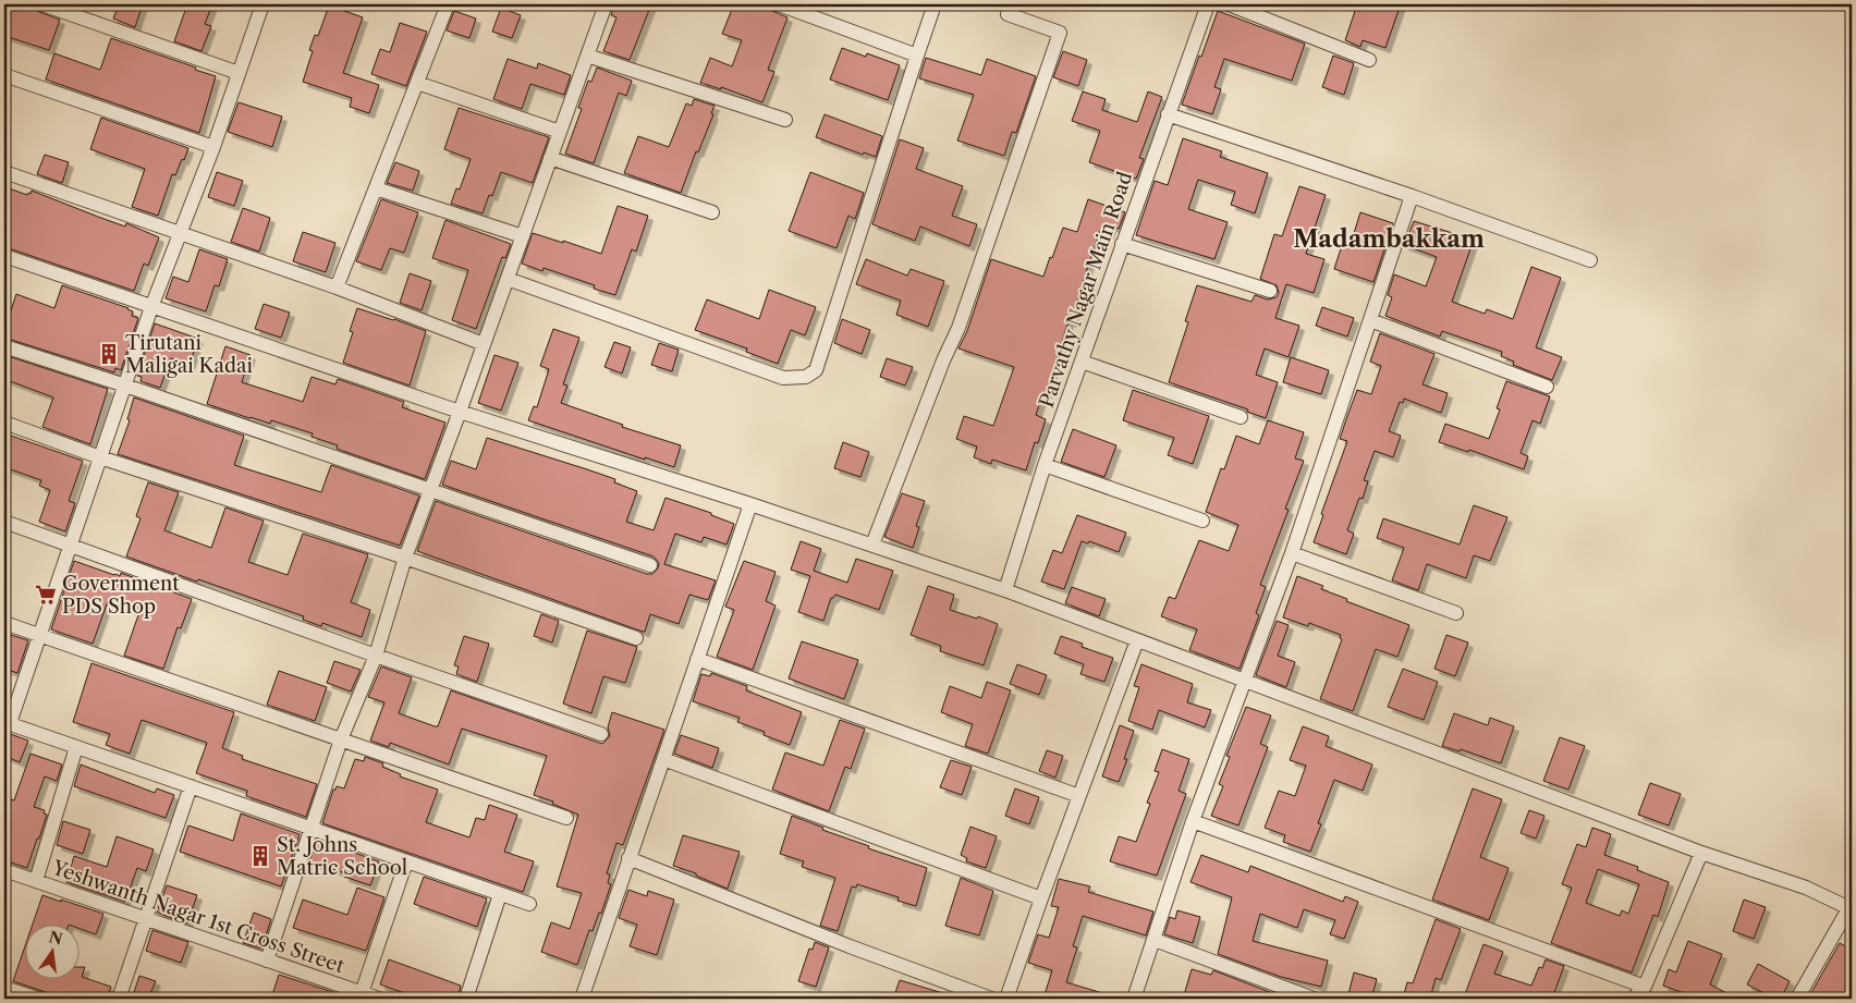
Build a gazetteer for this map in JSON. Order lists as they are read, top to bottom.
{
  "streets": {
    "street": ["Parvathy Nagar Main Road", "Yeshwanth Nagar 1st Cross Street"]
  },
  "districts": ["Madambakkam"],
  "places": {
    "building": ["Tirutani Maligai Kadai", "St. Johns Matric School"],
    "supermarket": ["Government PDS Shop"]
  },
  "north": "top"
}
